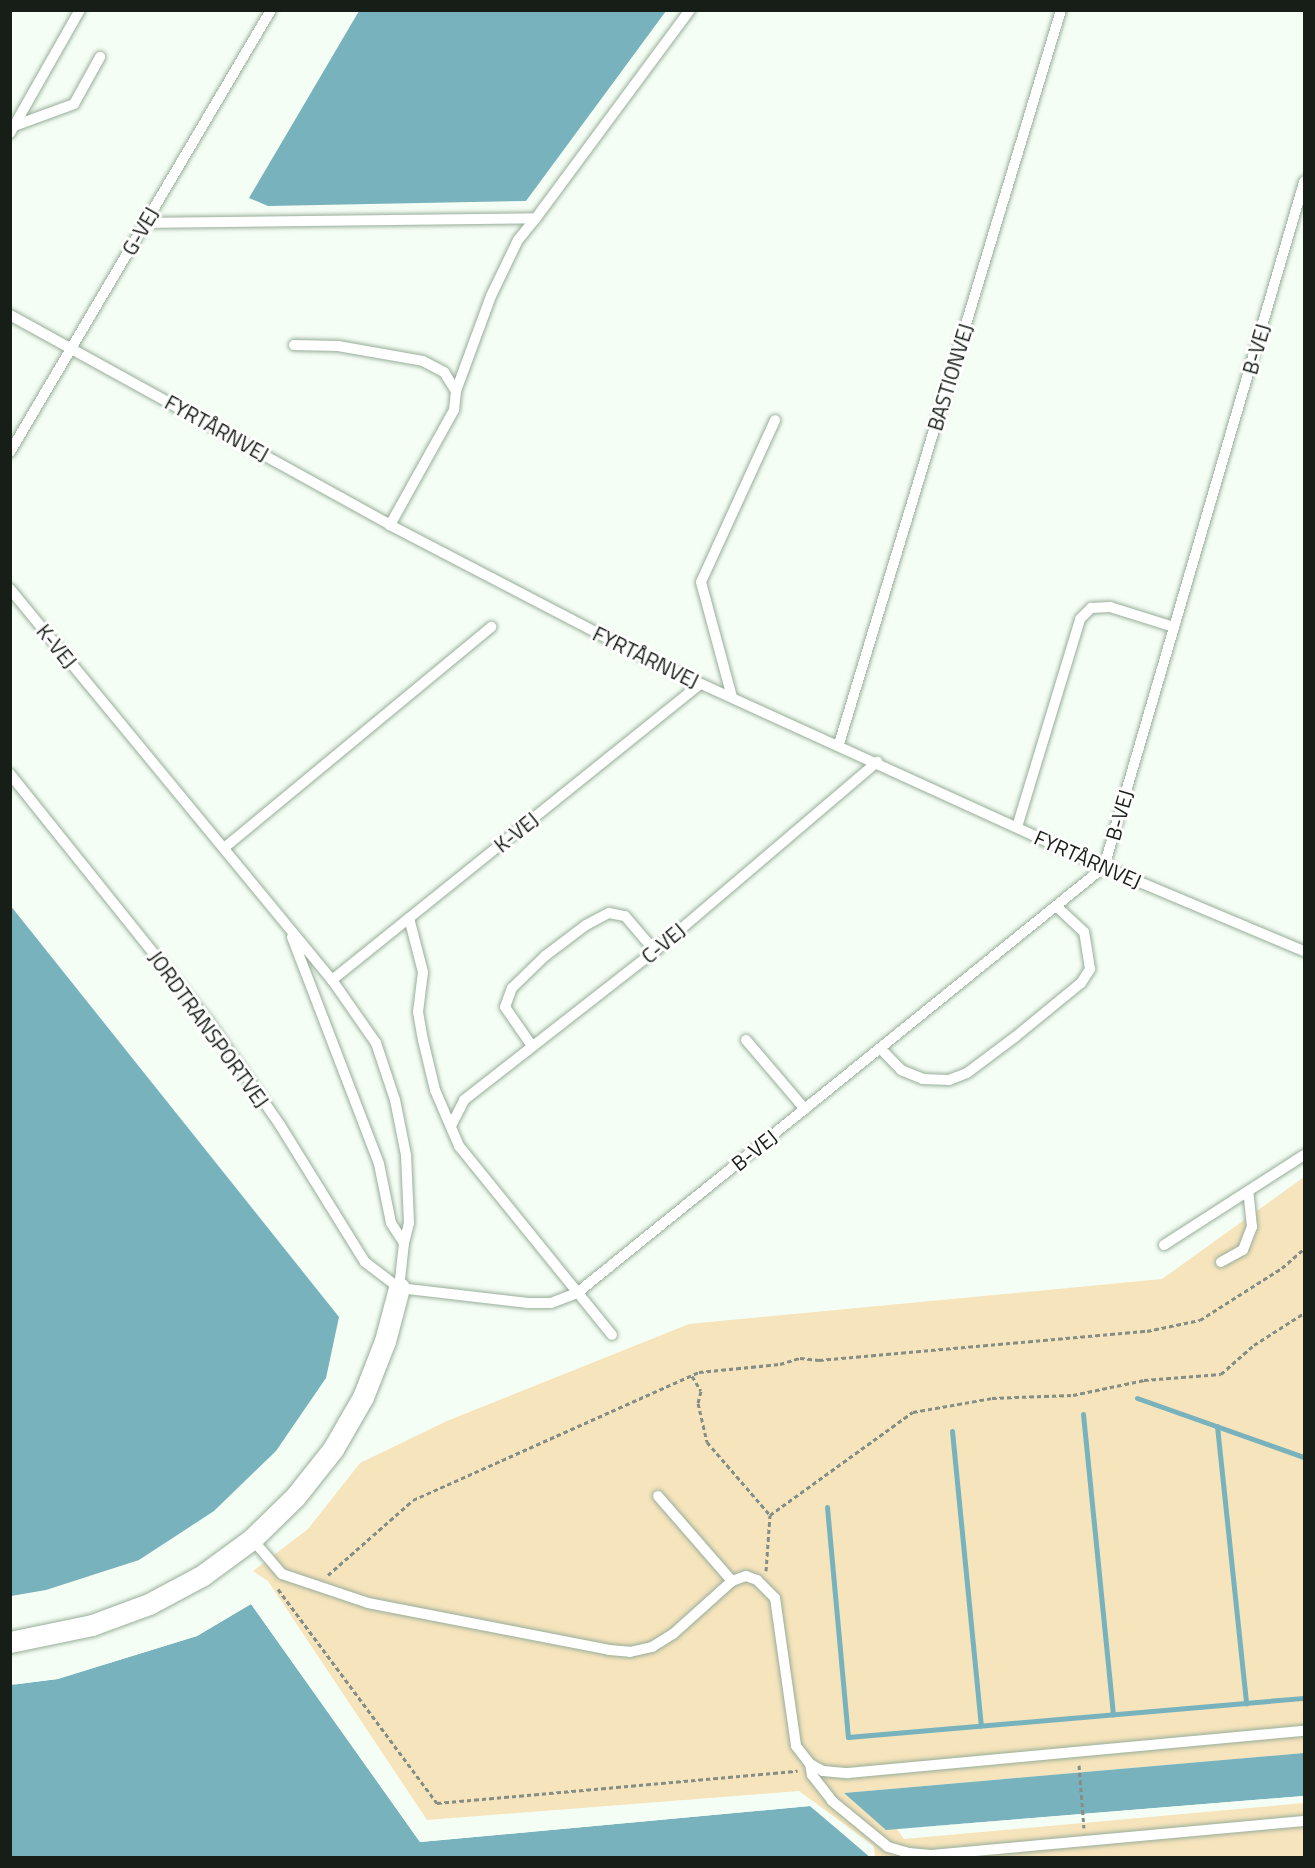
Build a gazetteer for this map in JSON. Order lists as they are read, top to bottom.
{
  "streets": {
    "lane": [
      "G-VEJ",
      "B-VEJ",
      "BASTIONVEJ",
      "FYRTÅRNVEJ",
      "K-VEJ",
      "C-VEJ",
      "JORDTRANSPORTVEJ"
    ]
  },
  "crossings": [
    ["G-VEJ", "FYRTÅRNVEJ"],
    ["B-VEJ", "FYRTÅRNVEJ"],
    ["B-VEJ", "K-VEJ"],
    ["B-VEJ", "JORDTRANSPORTVEJ"],
    ["BASTIONVEJ", "FYRTÅRNVEJ"],
    ["FYRTÅRNVEJ", "K-VEJ"],
    ["FYRTÅRNVEJ", "C-VEJ"],
    ["K-VEJ", "JORDTRANSPORTVEJ"]
  ]
}
